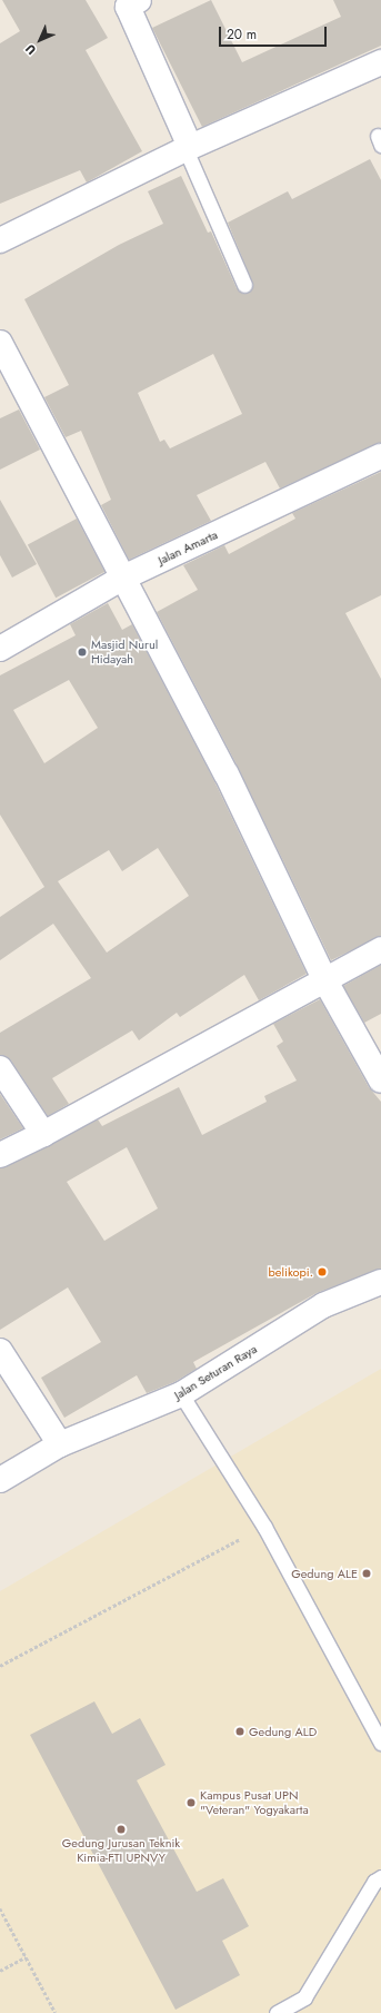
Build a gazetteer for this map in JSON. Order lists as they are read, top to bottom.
{
  "streets": {
    "street": ["Jalan Amarta", "Jalan Seturan Raya"]
  },
  "places": [
    "Masjid Nurul Hidayah",
    "belikopi.",
    "Gedung ALE",
    "Gedung ALD",
    "Kampus Pusat UPN \"Veteran\" Yogyakarta",
    "Gedung Jurusan Teknik Kimia-FTI UPNVY"
  ],
  "scale_bar": "20 m",
  "north": "bottom left"
}
